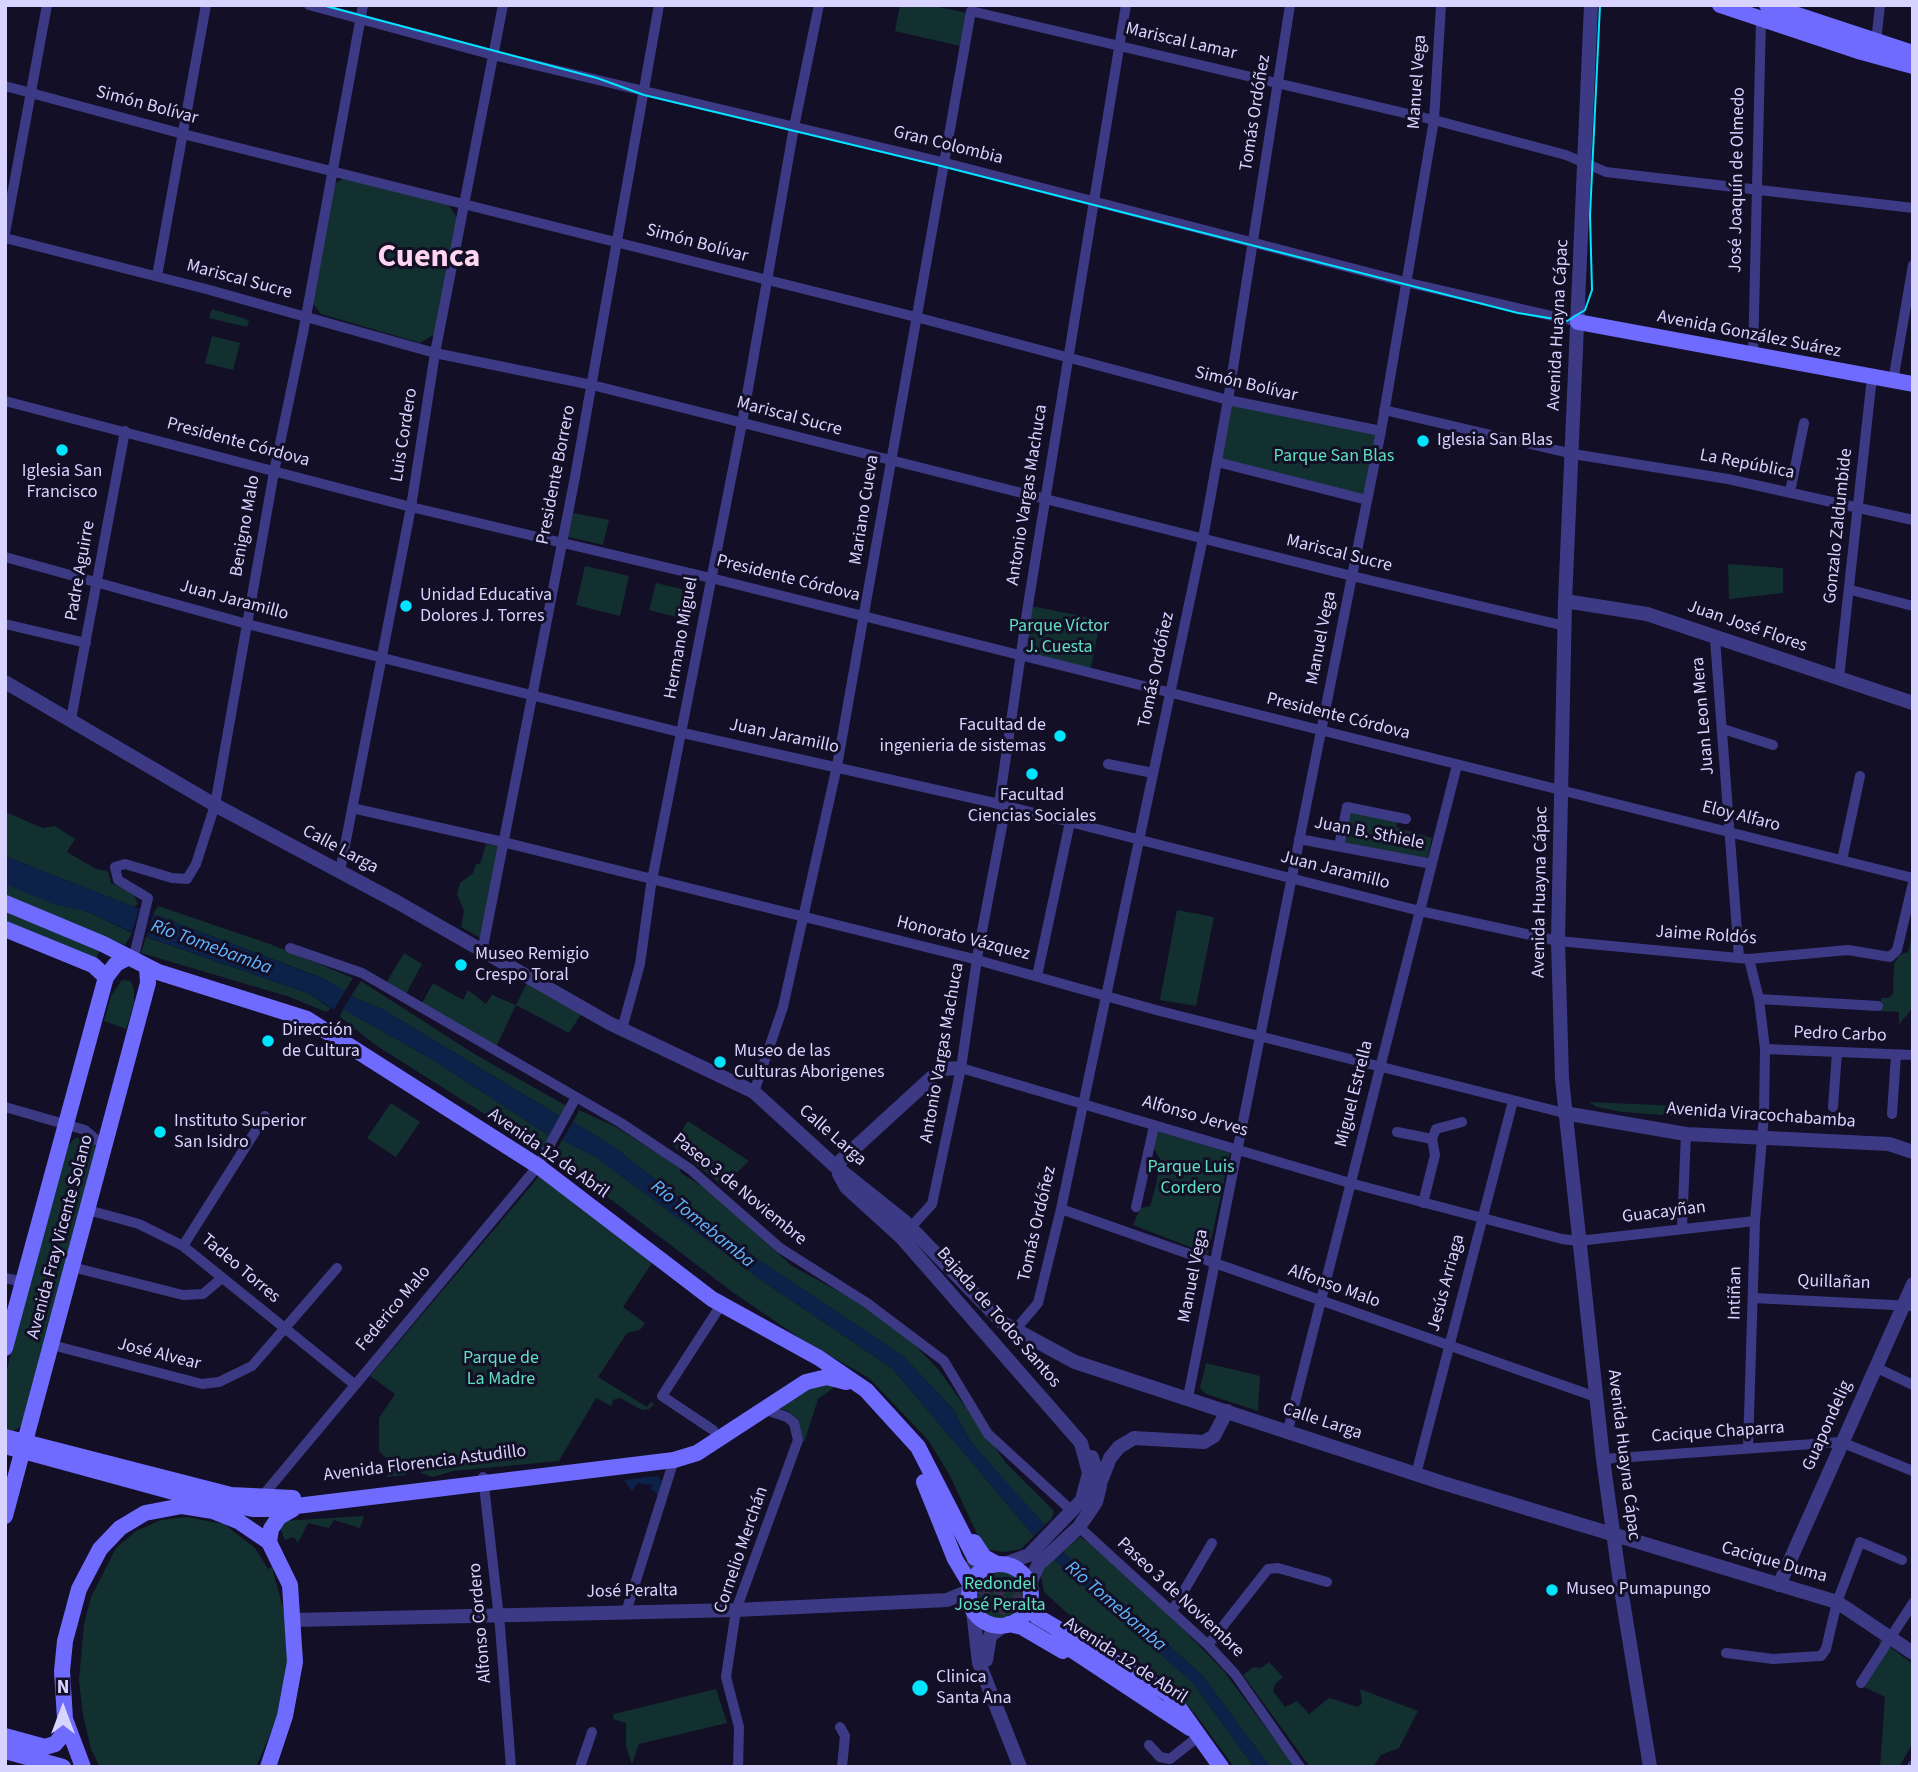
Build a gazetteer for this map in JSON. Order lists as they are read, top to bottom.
{
  "streets": {
    "main road": [
      "Avenida González Suárez",
      "Avenida 12 de Abril",
      "Avenida Fray Vicente Solano",
      "Avenida Florencia Astudillo"
    ],
    "street": [
      "Mariscal Lamar",
      "Manuel Vega",
      "Simón Bolívar",
      "Tomás Ordóñez",
      "Gran Colombia",
      "José Joaquín de Olmedo",
      "Mariscal Sucre",
      "Avenida Huayna Cápac",
      "Luis Cordero",
      "Presidente Córdova",
      "La República",
      "Presidente Borrero",
      "Antonio Vargas Machuca",
      "Mariano Cueva",
      "Benigno Malo",
      "Gonzalo Zaldumbide",
      "Padre Aguirre",
      "Juan Jaramillo",
      "Juan José Flores",
      "Hermano Miguel",
      "Juan Leon Mera",
      "Eloy Alfaro",
      "Juan B. Sthiele",
      "Calle Larga",
      "Jaime Roldós",
      "Honorato Vázquez",
      "Pedro Carbo",
      "Miguel Estrella",
      "Avenida Viracochabamba",
      "Alfonso Jerves",
      "Paseo 3 de Noviembre",
      "Guacayñan",
      "Tadeo Torres",
      "Jesús Arriaga",
      "Quillañan",
      "Alfonso Malo",
      "Intiñan",
      "Federico Malo",
      "Bajada de Todos Santos",
      "José Alvear",
      "Guapondelig",
      "Cacique Chaparra",
      "Cornelio Merchán",
      "Cacique Duma",
      "José Peralta",
      "Alfonso Cordero"
    ]
  },
  "crossings": [
    ["Mariscal Lamar", "Manuel Vega"],
    ["Mariscal Lamar", "Tomás Ordóñez"],
    ["Mariscal Lamar", "José Joaquín de Olmedo"],
    ["Mariscal Lamar", "Avenida Huayna Cápac"],
    ["Mariscal Lamar", "Antonio Vargas Machuca"],
    ["Mariscal Lamar", "Mariano Cueva"],
    ["Manuel Vega", "Simón Bolívar"],
    ["Manuel Vega", "Gran Colombia"],
    ["Manuel Vega", "Mariscal Sucre"],
    ["Manuel Vega", "Presidente Córdova"],
    ["Manuel Vega", "Juan Jaramillo"],
    ["Manuel Vega", "Juan B. Sthiele"],
    ["Manuel Vega", "Calle Larga"],
    ["Manuel Vega", "Honorato Vázquez"],
    ["Manuel Vega", "Alfonso Jerves"],
    ["Manuel Vega", "Alfonso Malo"],
    ["Simón Bolívar", "Tomás Ordóñez"],
    ["Simón Bolívar", "Luis Cordero"],
    ["Simón Bolívar", "Presidente Borrero"],
    ["Simón Bolívar", "Antonio Vargas Machuca"],
    ["Simón Bolívar", "Mariano Cueva"],
    ["Simón Bolívar", "Benigno Malo"],
    ["Simón Bolívar", "Hermano Miguel"],
    ["Tomás Ordóñez", "Gran Colombia"],
    ["Tomás Ordóñez", "Mariscal Sucre"],
    ["Tomás Ordóñez", "Presidente Córdova"],
    ["Tomás Ordóñez", "Juan Jaramillo"],
    ["Tomás Ordóñez", "Calle Larga"],
    ["Tomás Ordóñez", "Honorato Vázquez"],
    ["Tomás Ordóñez", "Alfonso Jerves"],
    ["Tomás Ordóñez", "Alfonso Malo"],
    ["Gran Colombia", "Avenida Huayna Cápac"],
    ["Gran Colombia", "Avenida González Suárez"],
    ["Gran Colombia", "Luis Cordero"],
    ["Gran Colombia", "Presidente Borrero"],
    ["Gran Colombia", "Antonio Vargas Machuca"],
    ["Gran Colombia", "Mariano Cueva"],
    ["Gran Colombia", "Benigno Malo"],
    ["Gran Colombia", "Hermano Miguel"],
    ["José Joaquín de Olmedo", "Avenida González Suárez"],
    ["Mariscal Sucre", "Avenida Huayna Cápac"],
    ["Mariscal Sucre", "Luis Cordero"],
    ["Mariscal Sucre", "Presidente Borrero"],
    ["Mariscal Sucre", "Antonio Vargas Machuca"],
    ["Mariscal Sucre", "Mariano Cueva"],
    ["Mariscal Sucre", "Benigno Malo"],
    ["Mariscal Sucre", "Hermano Miguel"],
    ["Avenida Huayna Cápac", "Avenida González Suárez"],
    ["Avenida Huayna Cápac", "Presidente Córdova"],
    ["Avenida Huayna Cápac", "La República"],
    ["Avenida Huayna Cápac", "Juan Jaramillo"],
    ["Avenida Huayna Cápac", "Juan José Flores"],
    ["Avenida Huayna Cápac", "Eloy Alfaro"],
    ["Avenida Huayna Cápac", "Calle Larga"],
    ["Avenida Huayna Cápac", "Jaime Roldós"],
    ["Avenida Huayna Cápac", "Honorato Vázquez"],
    ["Avenida Huayna Cápac", "Avenida Viracochabamba"],
    ["Avenida Huayna Cápac", "Alfonso Jerves"],
    ["Avenida Huayna Cápac", "Guacayñan"],
    ["Avenida Huayna Cápac", "Alfonso Malo"],
    ["Avenida Huayna Cápac", "Cacique Chaparra"],
    ["Avenida Huayna Cápac", "Cacique Duma"],
    ["Avenida González Suárez", "Gonzalo Zaldumbide"],
    ["Luis Cordero", "Presidente Córdova"],
    ["Luis Cordero", "Juan Jaramillo"],
    ["Luis Cordero", "Calle Larga"],
    ["Luis Cordero", "Honorato Vázquez"],
    ["Presidente Córdova", "Presidente Borrero"],
    ["Presidente Córdova", "Antonio Vargas Machuca"],
    ["Presidente Córdova", "Mariano Cueva"],
    ["Presidente Córdova", "Benigno Malo"],
    ["Presidente Córdova", "Padre Aguirre"],
    ["Presidente Córdova", "Hermano Miguel"],
    ["Presidente Córdova", "Eloy Alfaro"],
    ["Presidente Córdova", "Miguel Estrella"],
    ["La República", "Gonzalo Zaldumbide"],
    ["Presidente Borrero", "Juan Jaramillo"],
    ["Presidente Borrero", "Calle Larga"],
    ["Presidente Borrero", "Honorato Vázquez"],
    ["Antonio Vargas Machuca", "Juan Jaramillo"],
    ["Antonio Vargas Machuca", "Calle Larga"],
    ["Antonio Vargas Machuca", "Honorato Vázquez"],
    ["Antonio Vargas Machuca", "Alfonso Jerves"],
    ["Mariano Cueva", "Juan Jaramillo"],
    ["Mariano Cueva", "Calle Larga"],
    ["Mariano Cueva", "Honorato Vázquez"],
    ["Benigno Malo", "Juan Jaramillo"],
    ["Benigno Malo", "Calle Larga"],
    ["Benigno Malo", "Avenida 12 de Abril"],
    ["Benigno Malo", "Avenida Fray Vicente Solano"],
    ["Gonzalo Zaldumbide", "Juan José Flores"],
    ["Padre Aguirre", "Juan Jaramillo"],
    ["Padre Aguirre", "Calle Larga"],
    ["Juan Jaramillo", "Hermano Miguel"],
    ["Juan Jaramillo", "Jaime Roldós"],
    ["Juan Jaramillo", "Miguel Estrella"],
    ["Juan José Flores", "Juan Leon Mera"],
    ["Hermano Miguel", "Calle Larga"],
    ["Hermano Miguel", "Honorato Vázquez"],
    ["Juan Leon Mera", "Eloy Alfaro"],
    ["Juan Leon Mera", "Jaime Roldós"],
    ["Juan Leon Mera", "Pedro Carbo"],
    ["Juan Leon Mera", "Avenida Viracochabamba"],
    ["Juan Leon Mera", "Intiñan"],
    ["Juan B. Sthiele", "Miguel Estrella"],
    ["Calle Larga", "Miguel Estrella"],
    ["Calle Larga", "Jesús Arriaga"],
    ["Calle Larga", "Bajada de Todos Santos"],
    ["Calle Larga", "Cacique Duma"],
    ["Honorato Vázquez", "Miguel Estrella"],
    ["Honorato Vázquez", "Avenida Viracochabamba"],
    ["Honorato Vázquez", "Jesús Arriaga"],
    ["Miguel Estrella", "Alfonso Jerves"],
    ["Miguel Estrella", "Alfonso Malo"],
    ["Avenida Viracochabamba", "Intiñan"],
    ["Alfonso Jerves", "Guacayñan"],
    ["Alfonso Jerves", "Jesús Arriaga"],
    ["Avenida 12 de Abril", "Avenida Fray Vicente Solano"],
    ["Avenida 12 de Abril", "Federico Malo"],
    ["Avenida 12 de Abril", "Avenida Florencia Astudillo"],
    ["Paseo 3 de Noviembre", "Federico Malo"],
    ["Guacayñan", "Intiñan"],
    ["Avenida Fray Vicente Solano", "Tadeo Torres"],
    ["Avenida Fray Vicente Solano", "José Alvear"],
    ["Avenida Fray Vicente Solano", "Avenida Florencia Astudillo"],
    ["Tadeo Torres", "Federico Malo"],
    ["Tadeo Torres", "José Alvear"],
    ["Jesús Arriaga", "Alfonso Malo"],
    ["Quillañan", "Intiñan"],
    ["Quillañan", "Guapondelig"],
    ["Intiñan", "Cacique Chaparra"],
    ["Federico Malo", "Avenida Florencia Astudillo"],
    ["Guapondelig", "Cacique Chaparra"],
    ["Guapondelig", "Cacique Duma"],
    ["Avenida Florencia Astudillo", "Cornelio Merchán"],
    ["Avenida Florencia Astudillo", "Alfonso Cordero"],
    ["Cornelio Merchán", "José Peralta"],
    ["José Peralta", "Alfonso Cordero"]
  ],
  "districts": ["Cuenca"],
  "water": ["Río Tomebamba"],
  "parks": [
    "Parque San Blas",
    "Parque Víctor J. Cuesta",
    "Parque Luis Cordero",
    "Parque de La Madre",
    "Redondel José Peralta"
  ],
  "places": [
    "Iglesia San Blas",
    "Iglesia San Francisco",
    "Unidad Educativa Dolores J. Torres",
    "Facultad de ingenieria de sistemas",
    "Facultad Ciencias Sociales",
    "Museo Remigio Crespo Toral",
    "Dirección de Cultura",
    "Museo de las Culturas Aborigenes",
    "Instituto Superior San Isidro",
    "Museo Pumapungo",
    "Clinica Santa Ana"
  ],
  "north": "top"
}
